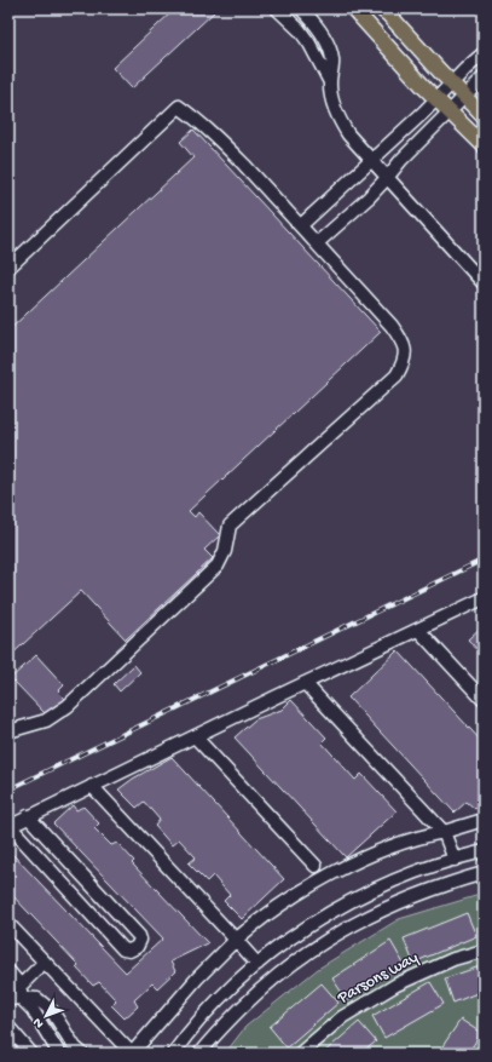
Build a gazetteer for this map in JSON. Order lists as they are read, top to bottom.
{
  "streets": {
    "street": ["Parsons way"]
  },
  "north": "bottom left"
}
